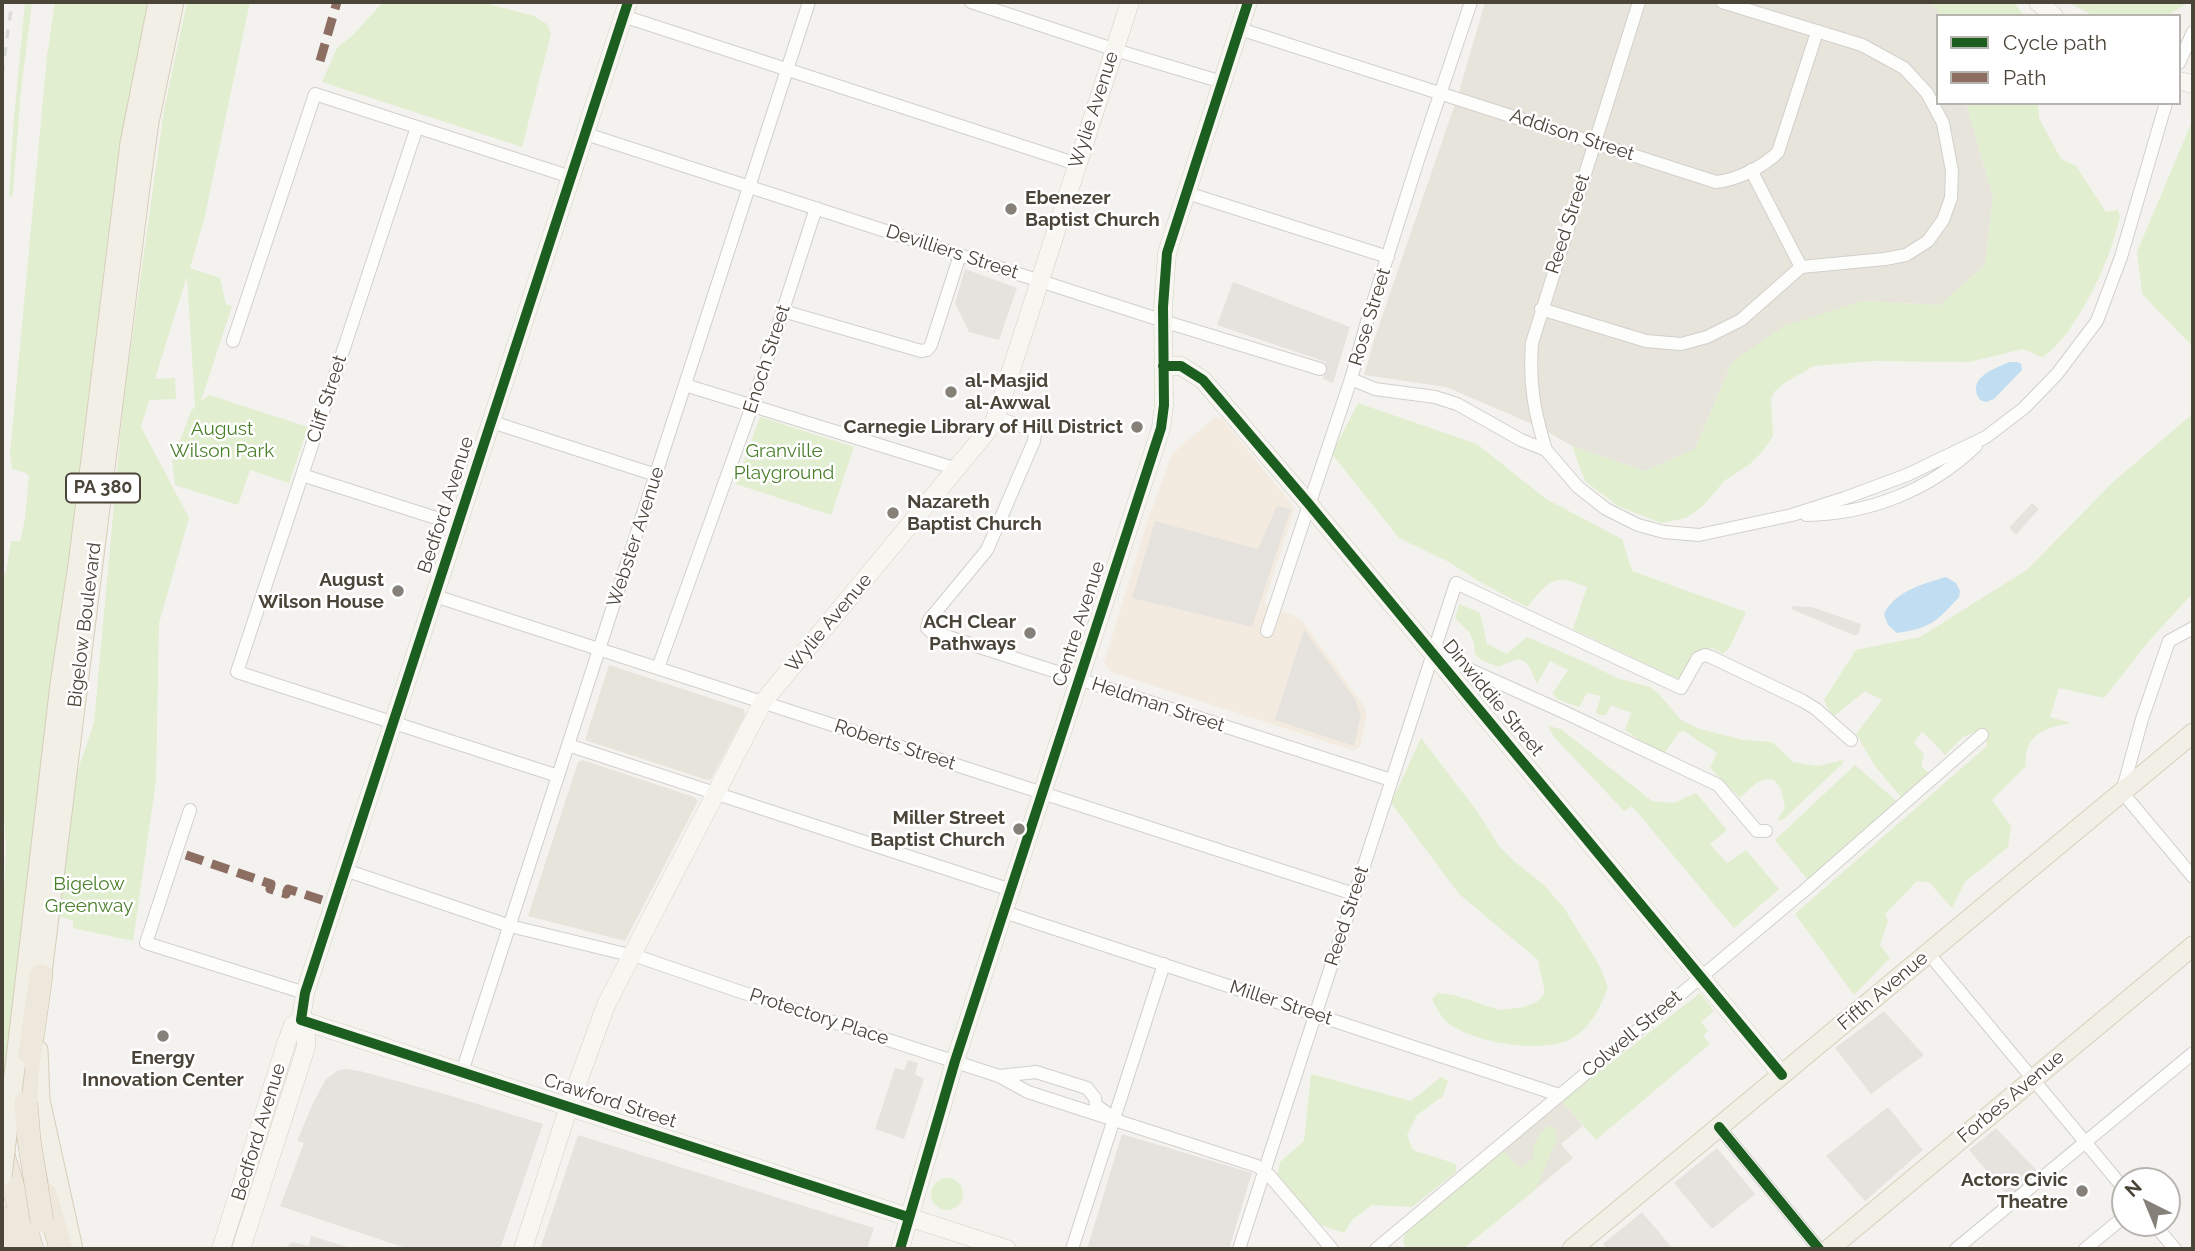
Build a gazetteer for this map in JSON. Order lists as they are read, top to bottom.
{
  "streets": {
    "main road": [
      "PA 380",
      "Bigelow Boulevard",
      "Fifth Avenue",
      "Forbes Avenue"
    ],
    "street": [
      "Wylie Avenue",
      "Addison Street",
      "Reed Street",
      "Devilliers Street",
      "Rose Street",
      "Enoch Street",
      "Cliff Street",
      "Bedford Avenue",
      "Webster Avenue",
      "Centre Avenue",
      "Dinwiddie Street",
      "Heldman Street",
      "Roberts Street",
      "Miller Street",
      "Protectory Place",
      "Colwell Street",
      "Crawford Street"
    ]
  },
  "crossings": [
    ["Wylie Avenue", "Devilliers Street"],
    ["Wylie Avenue", "Heldman Street"],
    ["Wylie Avenue", "Roberts Street"],
    ["Wylie Avenue", "Protectory Place"],
    ["Wylie Avenue", "Crawford Street"],
    ["Addison Street", "Reed Street"],
    ["Addison Street", "Rose Street"],
    ["Addison Street", "Centre Avenue"],
    ["Reed Street", "Dinwiddie Street"],
    ["Reed Street", "Heldman Street"],
    ["Reed Street", "Roberts Street"],
    ["Reed Street", "Miller Street"],
    ["Devilliers Street", "Enoch Street"],
    ["Devilliers Street", "Bedford Avenue"],
    ["Devilliers Street", "Webster Avenue"],
    ["Devilliers Street", "Centre Avenue"],
    ["Rose Street", "Dinwiddie Street"],
    ["Enoch Street", "Roberts Street"],
    ["Cliff Street", "Bedford Avenue"],
    ["Bedford Avenue", "Roberts Street"],
    ["Bedford Avenue", "Protectory Place"],
    ["Bedford Avenue", "Crawford Street"],
    ["Webster Avenue", "Roberts Street"],
    ["Webster Avenue", "Protectory Place"],
    ["Webster Avenue", "Crawford Street"],
    ["Centre Avenue", "Dinwiddie Street"],
    ["Centre Avenue", "Heldman Street"],
    ["Centre Avenue", "Roberts Street"],
    ["Centre Avenue", "Miller Street"],
    ["Centre Avenue", "Protectory Place"],
    ["Centre Avenue", "Crawford Street"],
    ["Dinwiddie Street", "Fifth Avenue"],
    ["Dinwiddie Street", "Colwell Street"],
    ["Miller Street", "Colwell Street"]
  ],
  "parks": ["August Wilson Park", "Granville Playground", "Bigelow Greenway"],
  "places": [
    "Ebenezer Baptist Church",
    "al-Masjid al-Awwal",
    "Carnegie Library of Hill District",
    "Nazareth Baptist Church",
    "August Wilson House",
    "ACH Clear Pathways",
    "Miller Street Baptist Church",
    "Energy Innovation Center",
    "Actors Civic Theatre"
  ],
  "legend": ["Cycle path", "Path"],
  "north": "top left"
}
